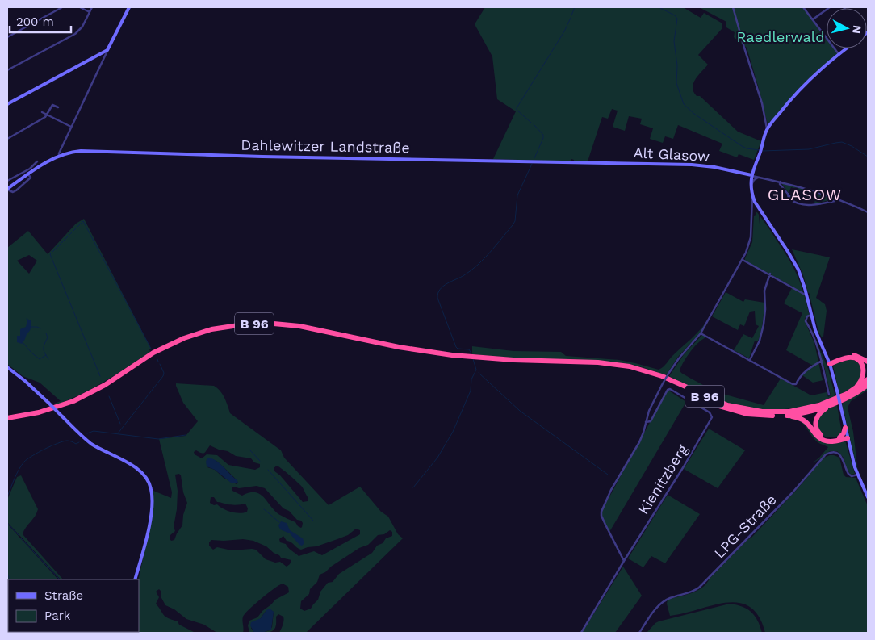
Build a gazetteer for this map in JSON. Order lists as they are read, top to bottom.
{
  "streets": {
    "highway": ["B 96"],
    "street": [
      "Dahlewitzer Landstraße",
      "Alt Glasow",
      "Kienitzberg",
      "LPG-Straße"
    ]
  },
  "crossings": [
    ["Dahlewitzer Landstraße", "Alt Glasow"]
  ],
  "districts": ["GLASOW"],
  "parks": ["Raedlerwald"],
  "legend": ["Straße", "Park"],
  "scale_bar": "200 m",
  "north": "right"
}
